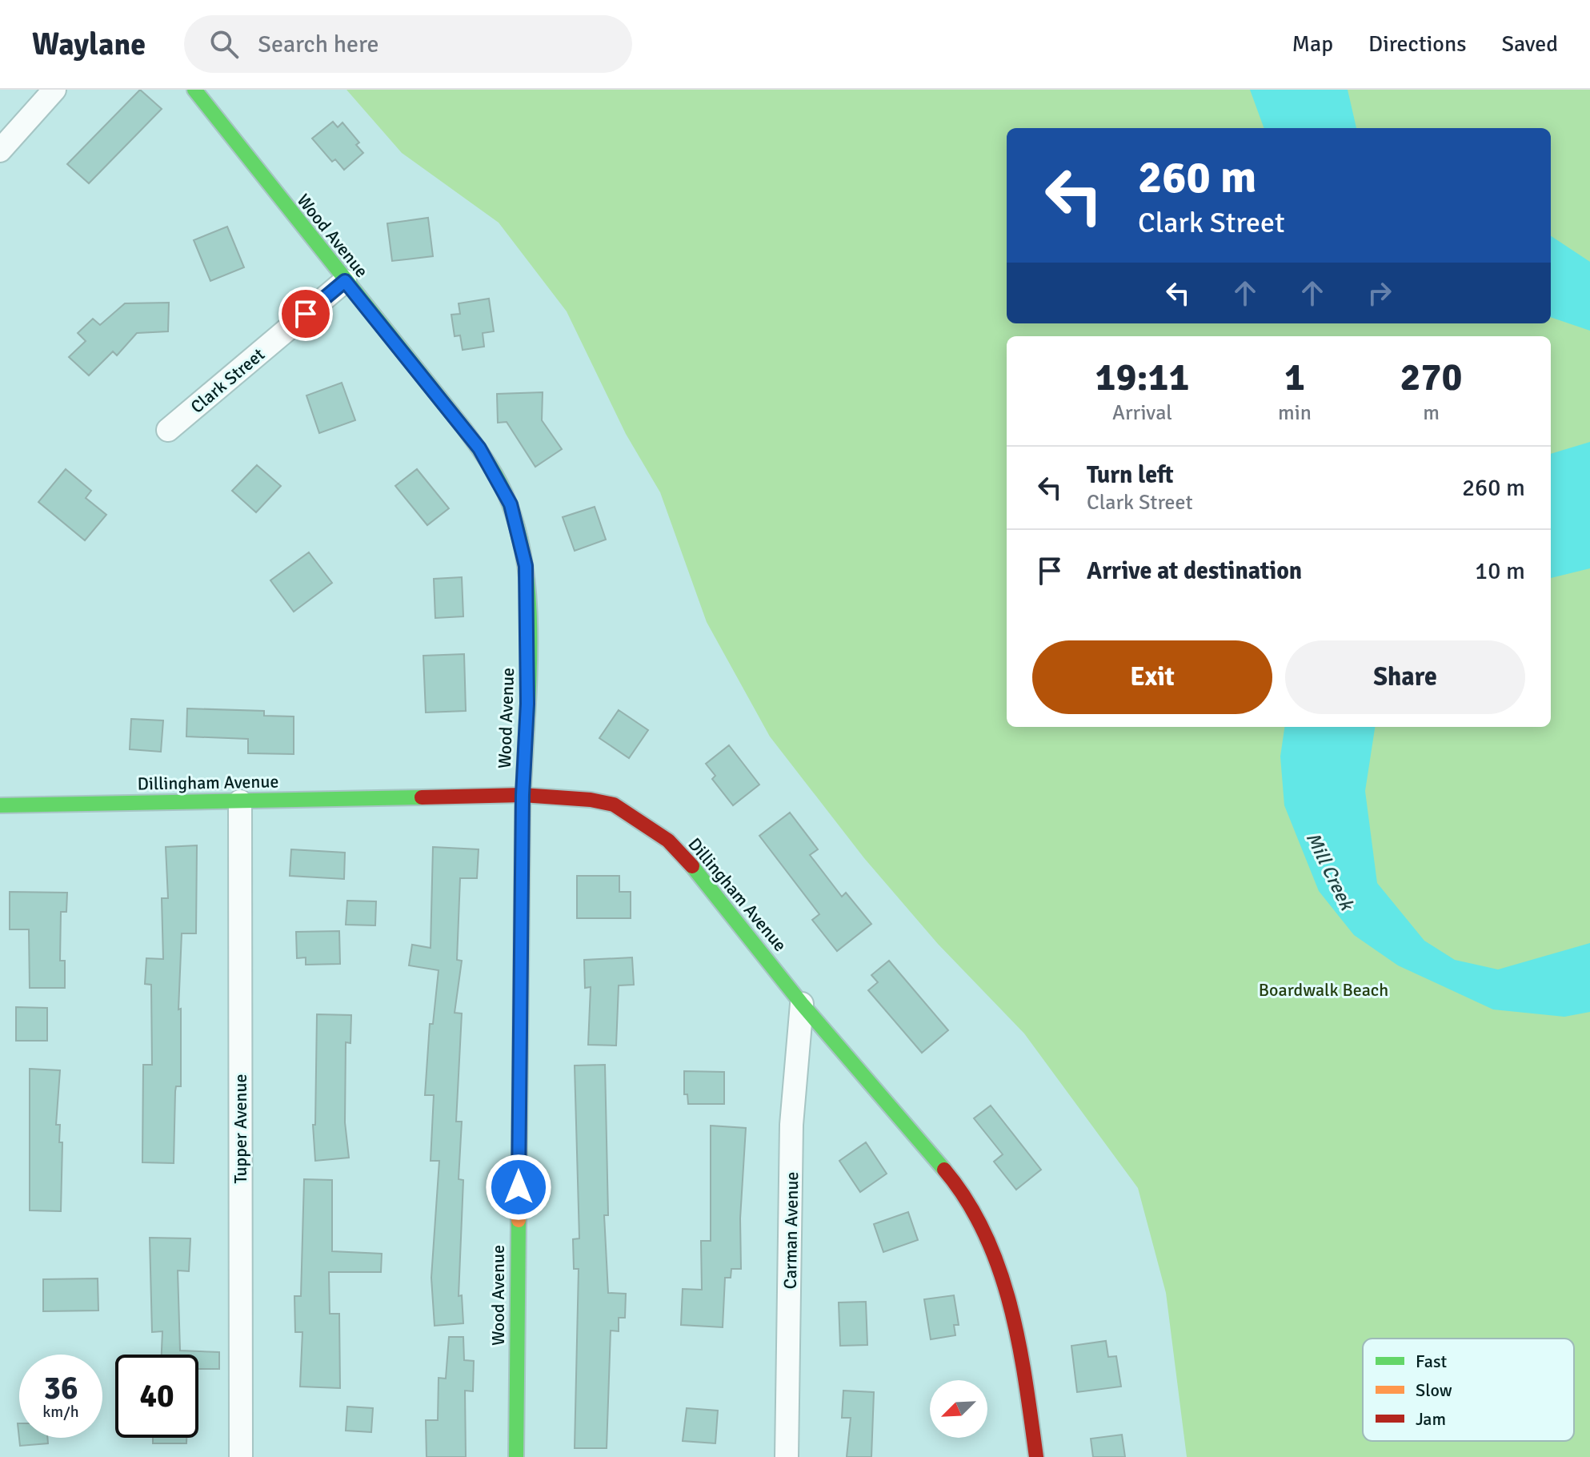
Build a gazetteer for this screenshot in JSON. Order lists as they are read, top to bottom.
{
  "streets": {
    "street": [
      "Wood Avenue",
      "Clark Street",
      "Dillingham Avenue",
      "Tupper Avenue",
      "Carman Avenue"
    ]
  },
  "crossings": [
    ["Wood Avenue", "Clark Street"],
    ["Wood Avenue", "Dillingham Avenue"],
    ["Dillingham Avenue", "Tupper Avenue"],
    ["Dillingham Avenue", "Carman Avenue"]
  ],
  "water": ["Mill Creek"],
  "parks": ["Boardwalk Beach"],
  "legend": ["Fast", "Slow", "Jam"],
  "north": "bottom left",
  "page": {
    "header": "Waylane",
    "search": "Search here",
    "nav": ["Map", "Directions", "Saved"],
    "turn": ["260 m", "Clark Street"],
    "eta": [
      "19:11",
      "Arrival",
      "1",
      "min",
      "270",
      "m"
    ],
    "list": [
      {
        "name": "Turn left",
        "note": "Clark Street",
        "value": "260 m"
      },
      {
        "name": "Arrive at destination",
        "value": "10 m"
      }
    ],
    "buttons": ["Exit", "Share"],
    "speed": "36 km/h",
    "limit": "40"
  }
}
